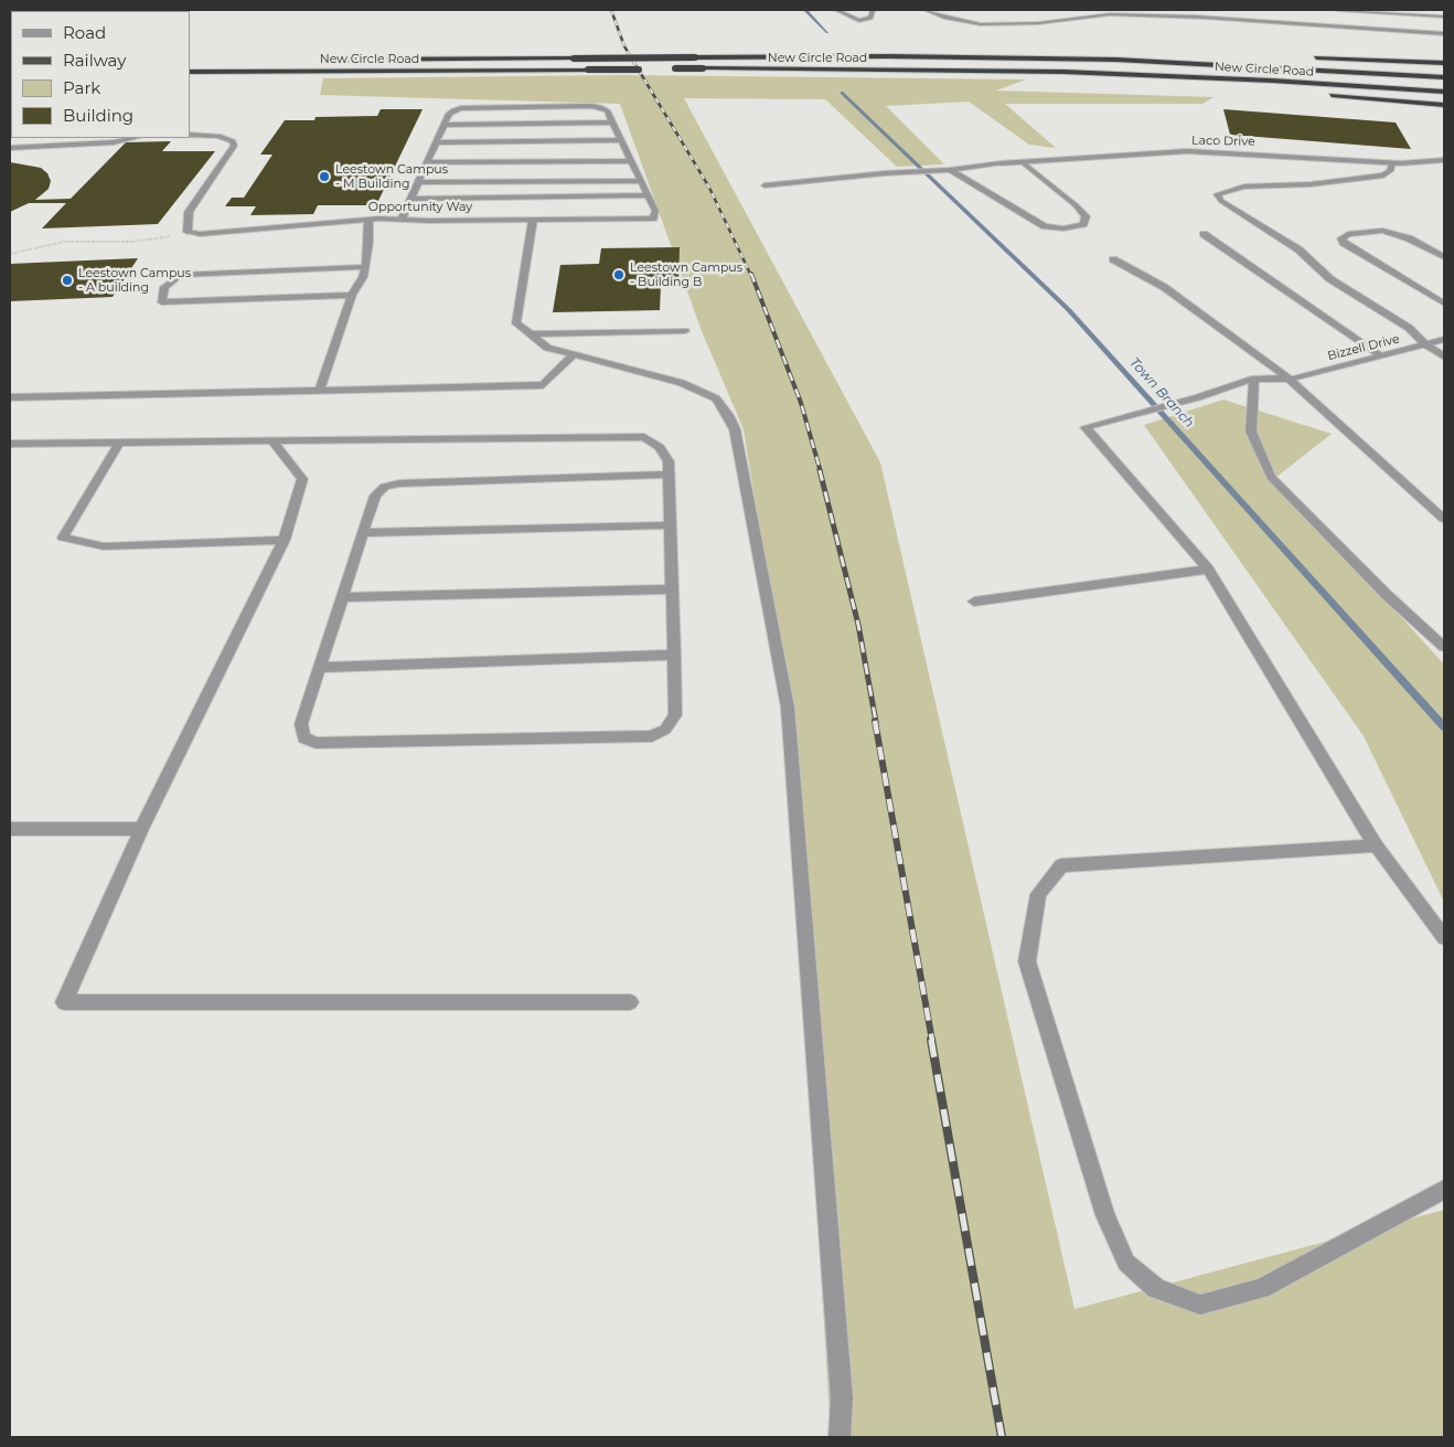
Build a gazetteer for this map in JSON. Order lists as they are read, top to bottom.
{
  "streets": {
    "highway": ["New Circle Road"],
    "street": ["Laco Drive", "Opportunity Way", "Bizzell Drive"]
  },
  "water": ["Town Branch"],
  "places": ["Leestown Campus - M Building", "Leestown Campus - Building B", "Leestown Campus - A building"],
  "legend": [
    "Road",
    "Railway",
    "Park",
    "Building"
  ]
}
